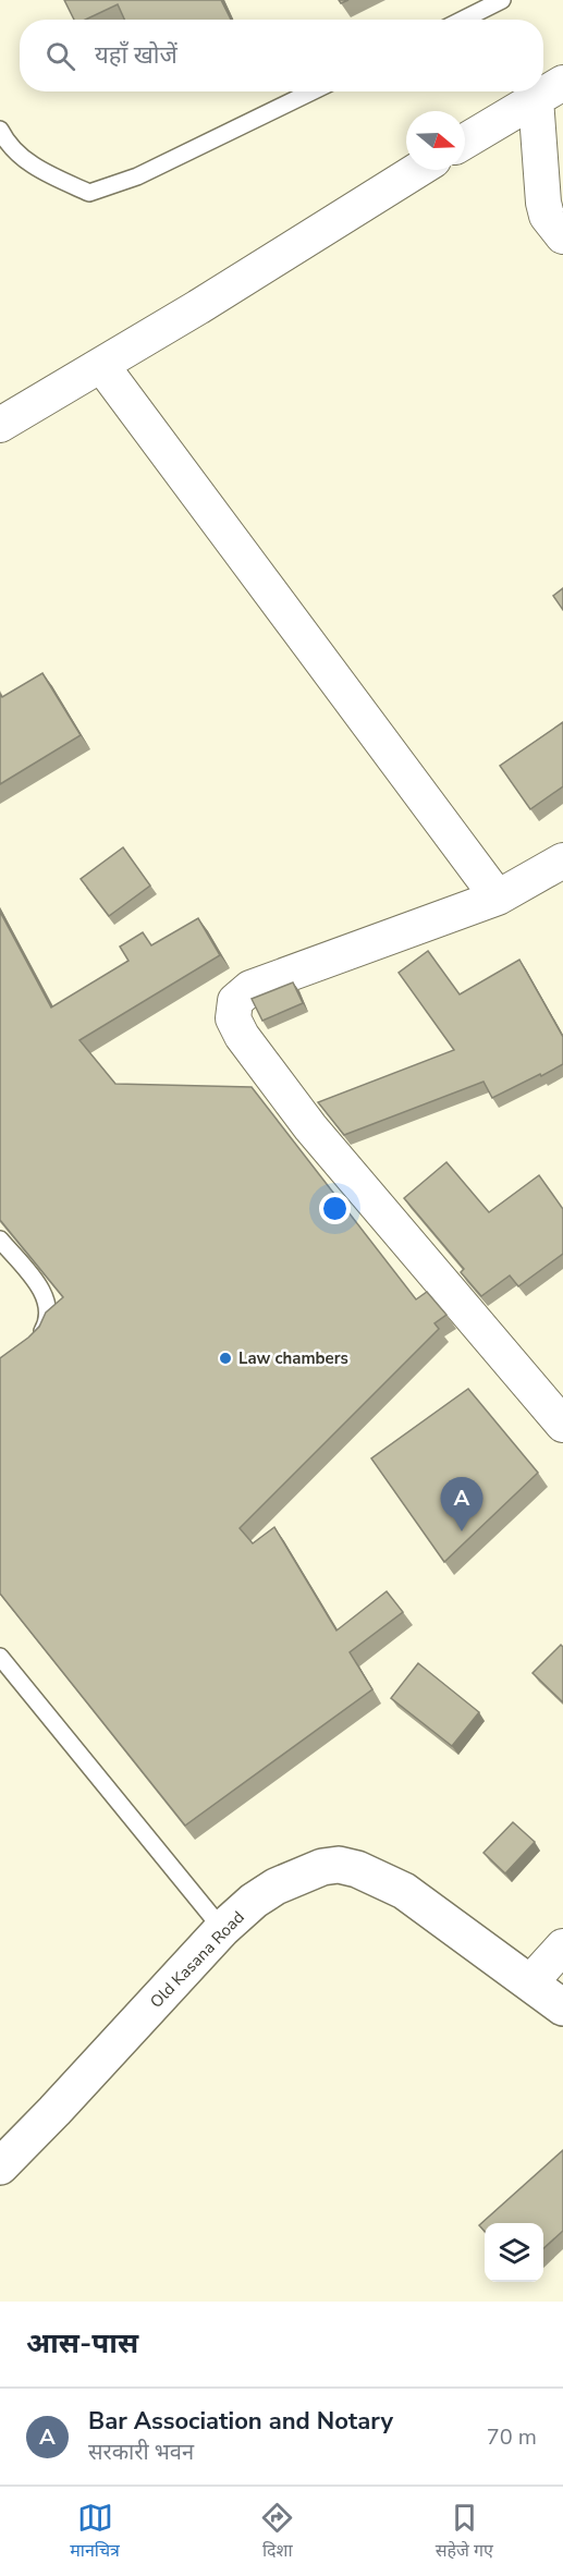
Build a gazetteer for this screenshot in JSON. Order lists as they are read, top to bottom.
{
  "streets": {
    "street": ["Old Kasana Road"]
  },
  "places": ["Law chambers"],
  "north": "right",
  "page": {
    "search": "यहाँ खोजें",
    "pins": "A",
    "heading": "आस-पास",
    "list": [
      {
        "mark": "A",
        "name": "Bar Association and Notary",
        "note": "सरकारी भवन",
        "value": "70 m"
      }
    ],
    "nav": ["मानचित्र", "दिशा", "सहेजे गए"]
  }
}
